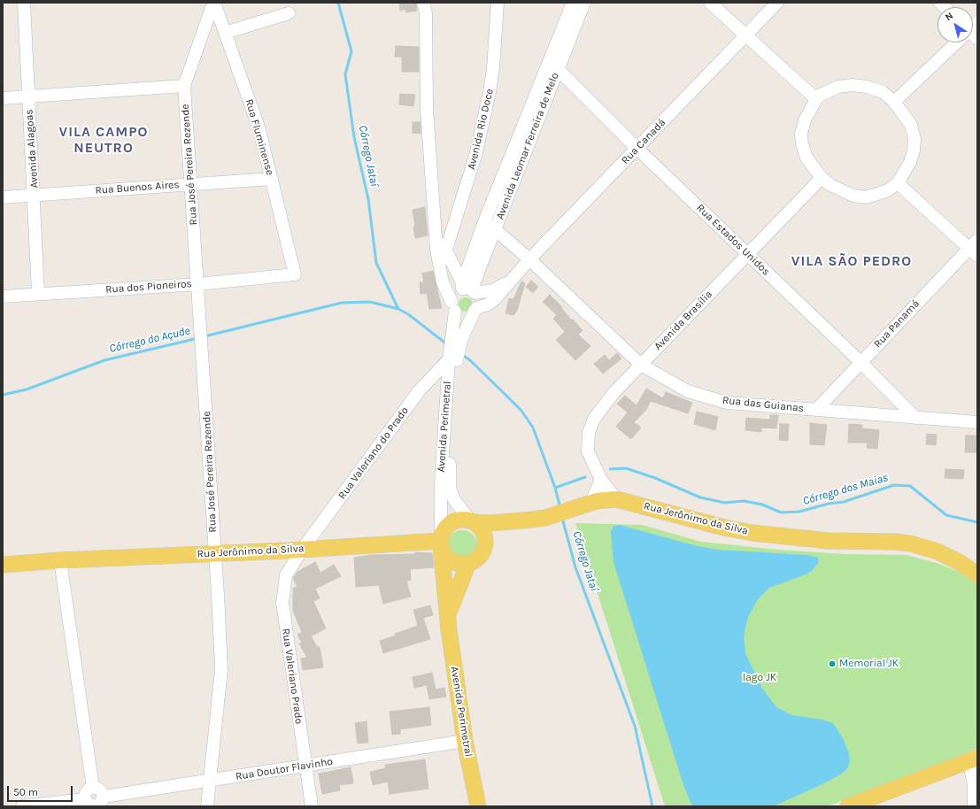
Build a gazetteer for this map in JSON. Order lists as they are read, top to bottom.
{
  "streets": {
    "main road": ["Avenida Perimetral", "Rua Jerônimo da Silva"],
    "street": [
      "Avenida Rio Doce",
      "Rua Fluminense",
      "Rua Canadá",
      "Avenida Leomar Ferreira de Melo",
      "Avenida Alagoas",
      "Rua José Pereira Rezende",
      "Rua Buenos Aires",
      "Rua Estados Unidos",
      "Rua dos Pioneiros",
      "Avenida Brasília",
      "Rua Panamá",
      "Rua das Guianas",
      "Rua Valeriano do Prado",
      "Rua Valeriano Prado",
      "Rua Doutor Flavinho"
    ]
  },
  "crossings": [
    ["Rua Fluminense", "Rua José Pereira Rezende"],
    ["Rua Fluminense", "Rua Buenos Aires"],
    ["Rua Fluminense", "Rua dos Pioneiros"],
    ["Rua Canadá", "Avenida Leomar Ferreira de Melo"],
    ["Rua Canadá", "Rua Estados Unidos"],
    ["Rua Canadá", "Rua das Guianas"],
    ["Avenida Leomar Ferreira de Melo", "Rua Estados Unidos"],
    ["Avenida Leomar Ferreira de Melo", "Rua das Guianas"],
    ["Avenida Alagoas", "Rua Buenos Aires"],
    ["Avenida Alagoas", "Rua dos Pioneiros"],
    ["Rua José Pereira Rezende", "Rua Buenos Aires"],
    ["Rua José Pereira Rezende", "Rua dos Pioneiros"],
    ["Rua José Pereira Rezende", "Rua Jerônimo da Silva"],
    ["Rua José Pereira Rezende", "Rua Doutor Flavinho"],
    ["Rua Estados Unidos", "Avenida Brasília"],
    ["Rua Estados Unidos", "Rua Panamá"],
    ["Rua Estados Unidos", "Rua das Guianas"],
    ["Avenida Brasília", "Rua das Guianas"],
    ["Avenida Brasília", "Rua Jerônimo da Silva"],
    ["Rua Panamá", "Rua das Guianas"],
    ["Avenida Perimetral", "Rua Valeriano do Prado"],
    ["Avenida Perimetral", "Rua Jerônimo da Silva"],
    ["Avenida Perimetral", "Rua Doutor Flavinho"],
    ["Rua Valeriano do Prado", "Rua Jerônimo da Silva"],
    ["Rua Valeriano do Prado", "Rua Valeriano Prado"],
    ["Rua Jerônimo da Silva", "Rua Valeriano Prado"],
    ["Rua Valeriano Prado", "Rua Doutor Flavinho"]
  ],
  "districts": ["VILA CAMPO NEUTRO", "VILA SÃO PEDRO"],
  "water": ["Córrego Jataí", "Córrego do Açude", "Córrego dos Maias"],
  "parks": ["lago JK"],
  "places": ["Memorial JK"],
  "scale_bar": "50 m",
  "north": "top left"
}
